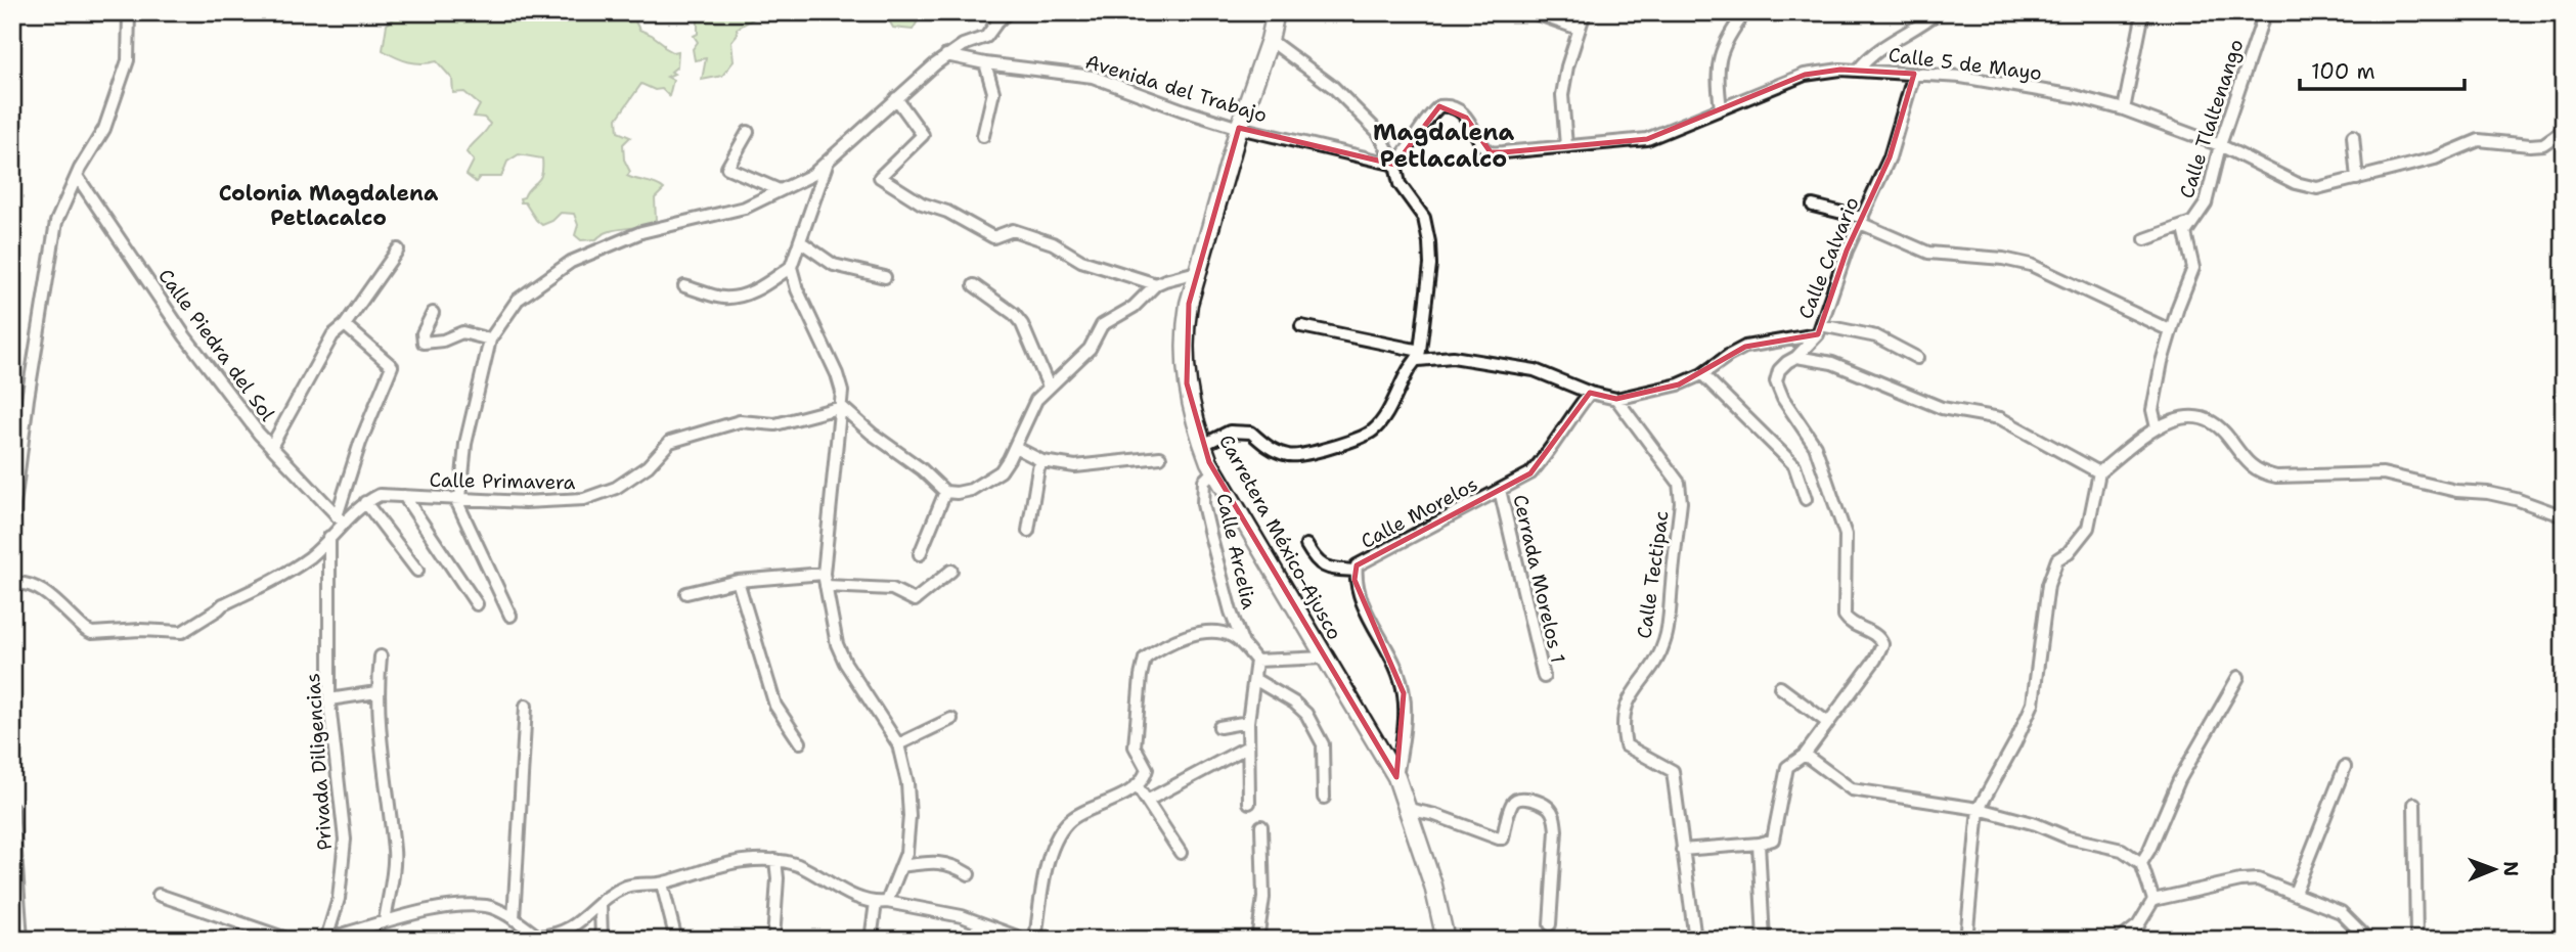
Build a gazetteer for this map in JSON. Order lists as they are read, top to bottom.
{
  "streets": {
    "main road": ["Carretera México-Ajusco"],
    "street": [
      "Calle 5 de Mayo",
      "Avenida del Trabajo",
      "Calle Tlaltenango",
      "Calle Calvario",
      "Calle Piedra del Sol",
      "Calle Primavera",
      "Calle Morelos",
      "Calle Arcelia",
      "Calle Tectipac",
      "Cerrada Morelos 1",
      "Privada Diligencias"
    ]
  },
  "crossings": [
    ["Calle 5 de Mayo", "Avenida del Trabajo"],
    ["Calle 5 de Mayo", "Calle Tlaltenango"],
    ["Calle 5 de Mayo", "Calle Calvario"],
    ["Avenida del Trabajo", "Carretera México-Ajusco"],
    ["Calle Calvario", "Calle Tectipac"],
    ["Calle Morelos", "Carretera México-Ajusco"],
    ["Calle Morelos", "Cerrada Morelos 1"],
    ["Carretera México-Ajusco", "Calle Arcelia"]
  ],
  "districts": ["Magdalena Petlacalco", "Colonia Magdalena Petlacalco"],
  "scale_bar": "100 m",
  "north": "right"
}
